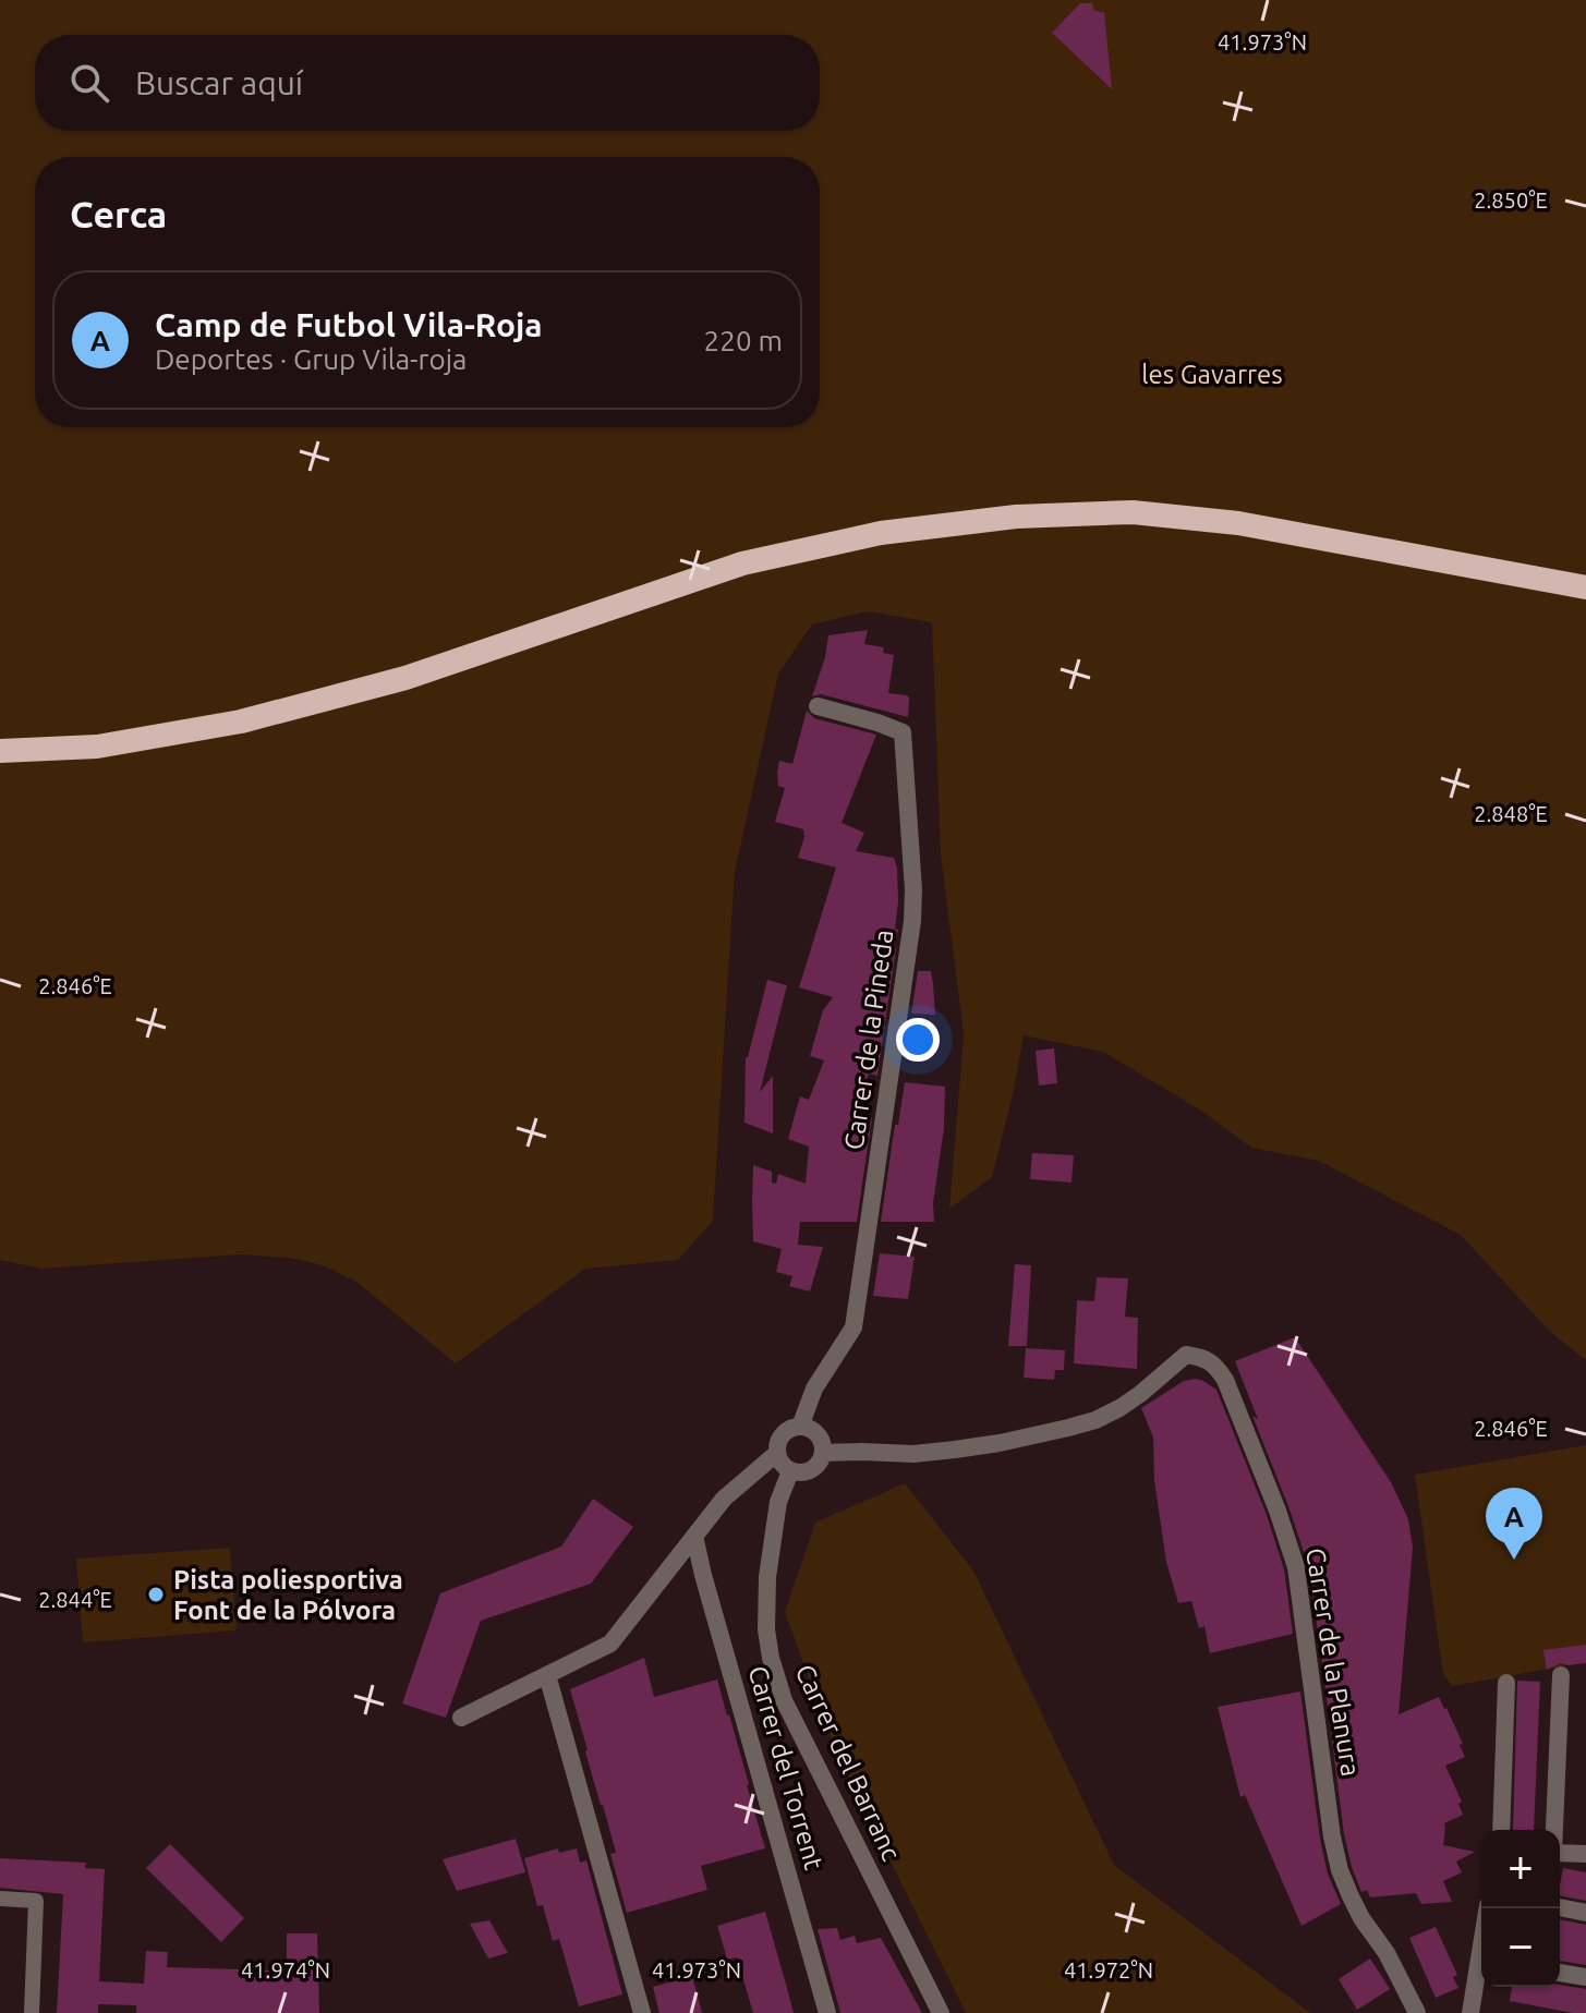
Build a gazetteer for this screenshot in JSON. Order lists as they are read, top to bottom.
{
  "streets": {
    "street": [
      "Carrer de la Pineda",
      "Carrer de la Planura",
      "Carrer del Barranc",
      "Carrer del Torrent"
    ]
  },
  "crossings": [
    ["Carrer de la Pineda", "Carrer de la Planura"],
    ["Carrer de la Pineda", "Carrer del Barranc"],
    ["Carrer de la Planura", "Carrer del Barranc"]
  ],
  "parks": ["les Gavarres"],
  "places": ["Pista poliesportiva Font de la Pólvora"],
  "page": {
    "search": "Buscar aquí",
    "heading": "Cerca",
    "list": [
      {
        "mark": "A",
        "name": "Camp de Futbol Vila-Roja",
        "note": "Deportes · Grup Vila-roja",
        "value": "220 m"
      }
    ],
    "pins": "A",
    "map_buttons": ["+", "−"]
  },
  "coordinates": [
    "41.973°N",
    "2.850°E",
    "2.848°E",
    "2.846°E",
    "2.844°E",
    "41.974°N",
    "41.972°N"
  ]
}
